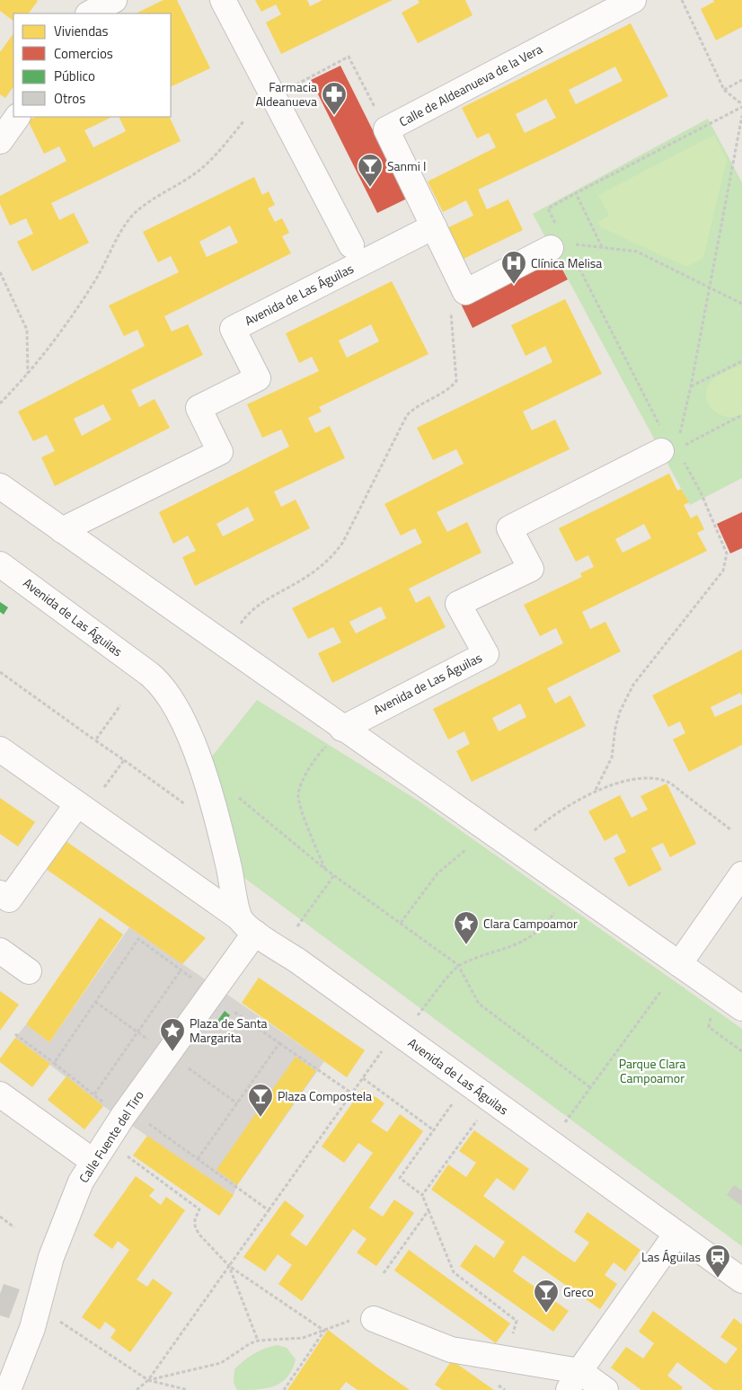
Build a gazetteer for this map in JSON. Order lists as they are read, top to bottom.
{
  "streets": {
    "street": ["Calle de Aldeanueva de la Vera", "Avenida de Las Águilas", "Calle Fuente del Tiro"]
  },
  "crossings": [
    ["Calle de Aldeanueva de la Vera", "Avenida de Las Águilas"],
    ["Avenida de Las Águilas", "Calle Fuente del Tiro"]
  ],
  "parks": ["Parque Clara Campoamor"],
  "places": {
    "pharmacy": ["Farmacia Aldeanueva"],
    "bar": ["Sanmi I", "Plaza Compostela", "Greco"],
    "hospital": ["Clínica Melisa"],
    "place": ["Clara Campoamor", "Plaza de Santa Margarita"],
    "station": ["Las Águilas"]
  },
  "legend": [
    "Viviendas",
    "Comercios",
    "Público",
    "Otros"
  ]
}
